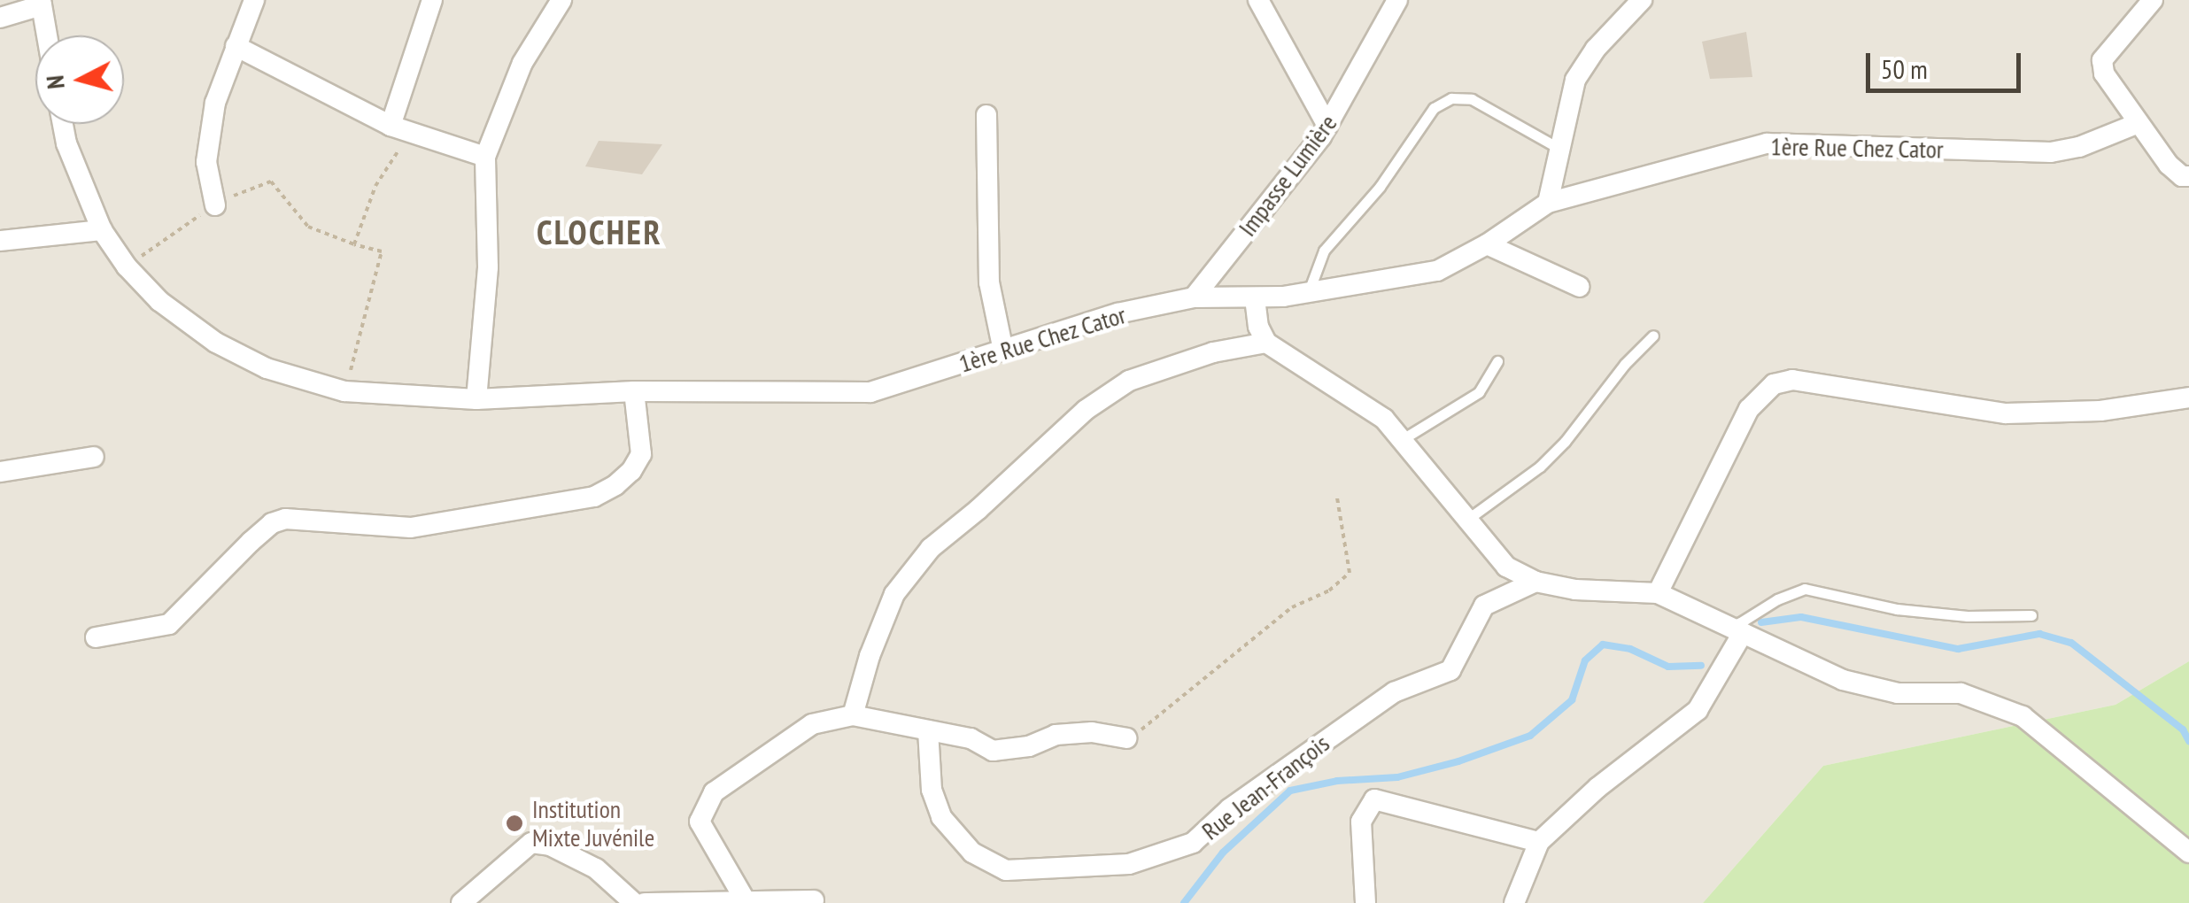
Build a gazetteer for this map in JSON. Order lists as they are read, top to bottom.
{
  "streets": {
    "street": ["1ère Rue Chez Cator", "Impasse Lumière", "Rue Jean-François"]
  },
  "crossings": [
    ["1ère Rue Chez Cator", "Impasse Lumière"]
  ],
  "districts": ["CLOCHER"],
  "places": ["Institution Mixte Juvénile"],
  "scale_bar": "50 m",
  "north": "left"
}
